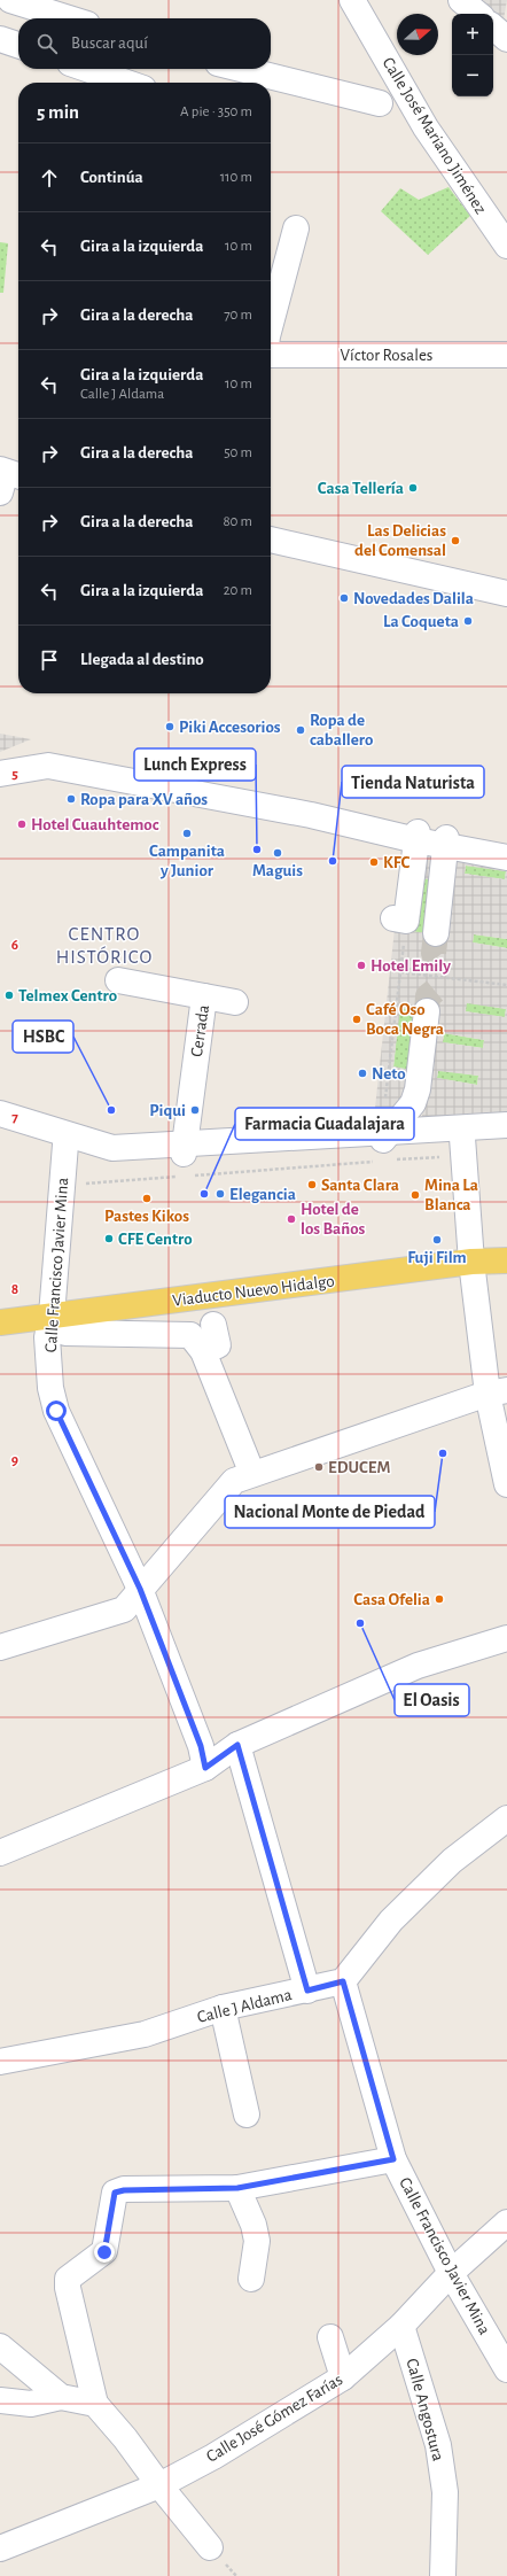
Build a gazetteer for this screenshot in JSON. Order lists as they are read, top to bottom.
{
  "streets": {
    "main road": ["Viaducto Nuevo Hidalgo"],
    "street": [
      "Calle José Mariano Jiménez",
      "Víctor Rosales",
      "Cerrada",
      "Calle Francisco Javier Mina",
      "Calle J Aldama",
      "Calle Angostura",
      "Calle José Gómez Farías"
    ]
  },
  "crossings": [
    ["Calle Francisco Javier Mina", "Viaducto Nuevo Hidalgo"],
    ["Calle Francisco Javier Mina", "Calle J Aldama"],
    ["Calle Francisco Javier Mina", "Calle José Gómez Farías"],
    ["Calle Angostura", "Calle José Gómez Farías"]
  ],
  "districts": ["CENTRO HISTÓRICO"],
  "places": [
    "Casa Tellería",
    "Las Delicias del Comensal",
    "Novedades Dalila",
    "La Coqueta",
    "Piki Accesorios",
    "Ropa de caballero",
    "Ropa para XV años",
    "Hotel Cuauhtemoc",
    "Campanita y Junior",
    "Lunch Express",
    "Maguis",
    "Tienda Naturista",
    "KFC",
    "Hotel Emily",
    "Telmex Centro",
    "Café Oso Boca Negra",
    "Neto",
    "HSBC",
    "Piqui",
    "Santa Clara",
    "Farmacia Guadalajara",
    "Elegancia",
    "Mina La Blanca",
    "Pastes Kikos",
    "Hotel de los Baños",
    "CFE Centro",
    "Fuji Film",
    "Nacional Monte de Piedad",
    "EDUCEM",
    "Casa Ofelia",
    "El Oasis"
  ],
  "north": "right",
  "page": {
    "map_buttons": ["+", "−"],
    "search": "Buscar aquí",
    "heading": ["5 min", "A pie · 350 m"],
    "list": [
      ["Continúa", "110 m"],
      ["Gira a la izquierda", "10 m"],
      ["Gira a la derecha", "70 m"],
      ["Gira a la izquierda", "Calle J Aldama", "10 m"],
      ["Gira a la derecha", "50 m"],
      ["Gira a la derecha", "80 m"],
      ["Gira a la izquierda", "20 m"],
      "Llegada al destino"
    ]
  },
  "grid": {
    "rows": [
      "5",
      "6",
      "7",
      "8",
      "9"
    ]
  }
}
